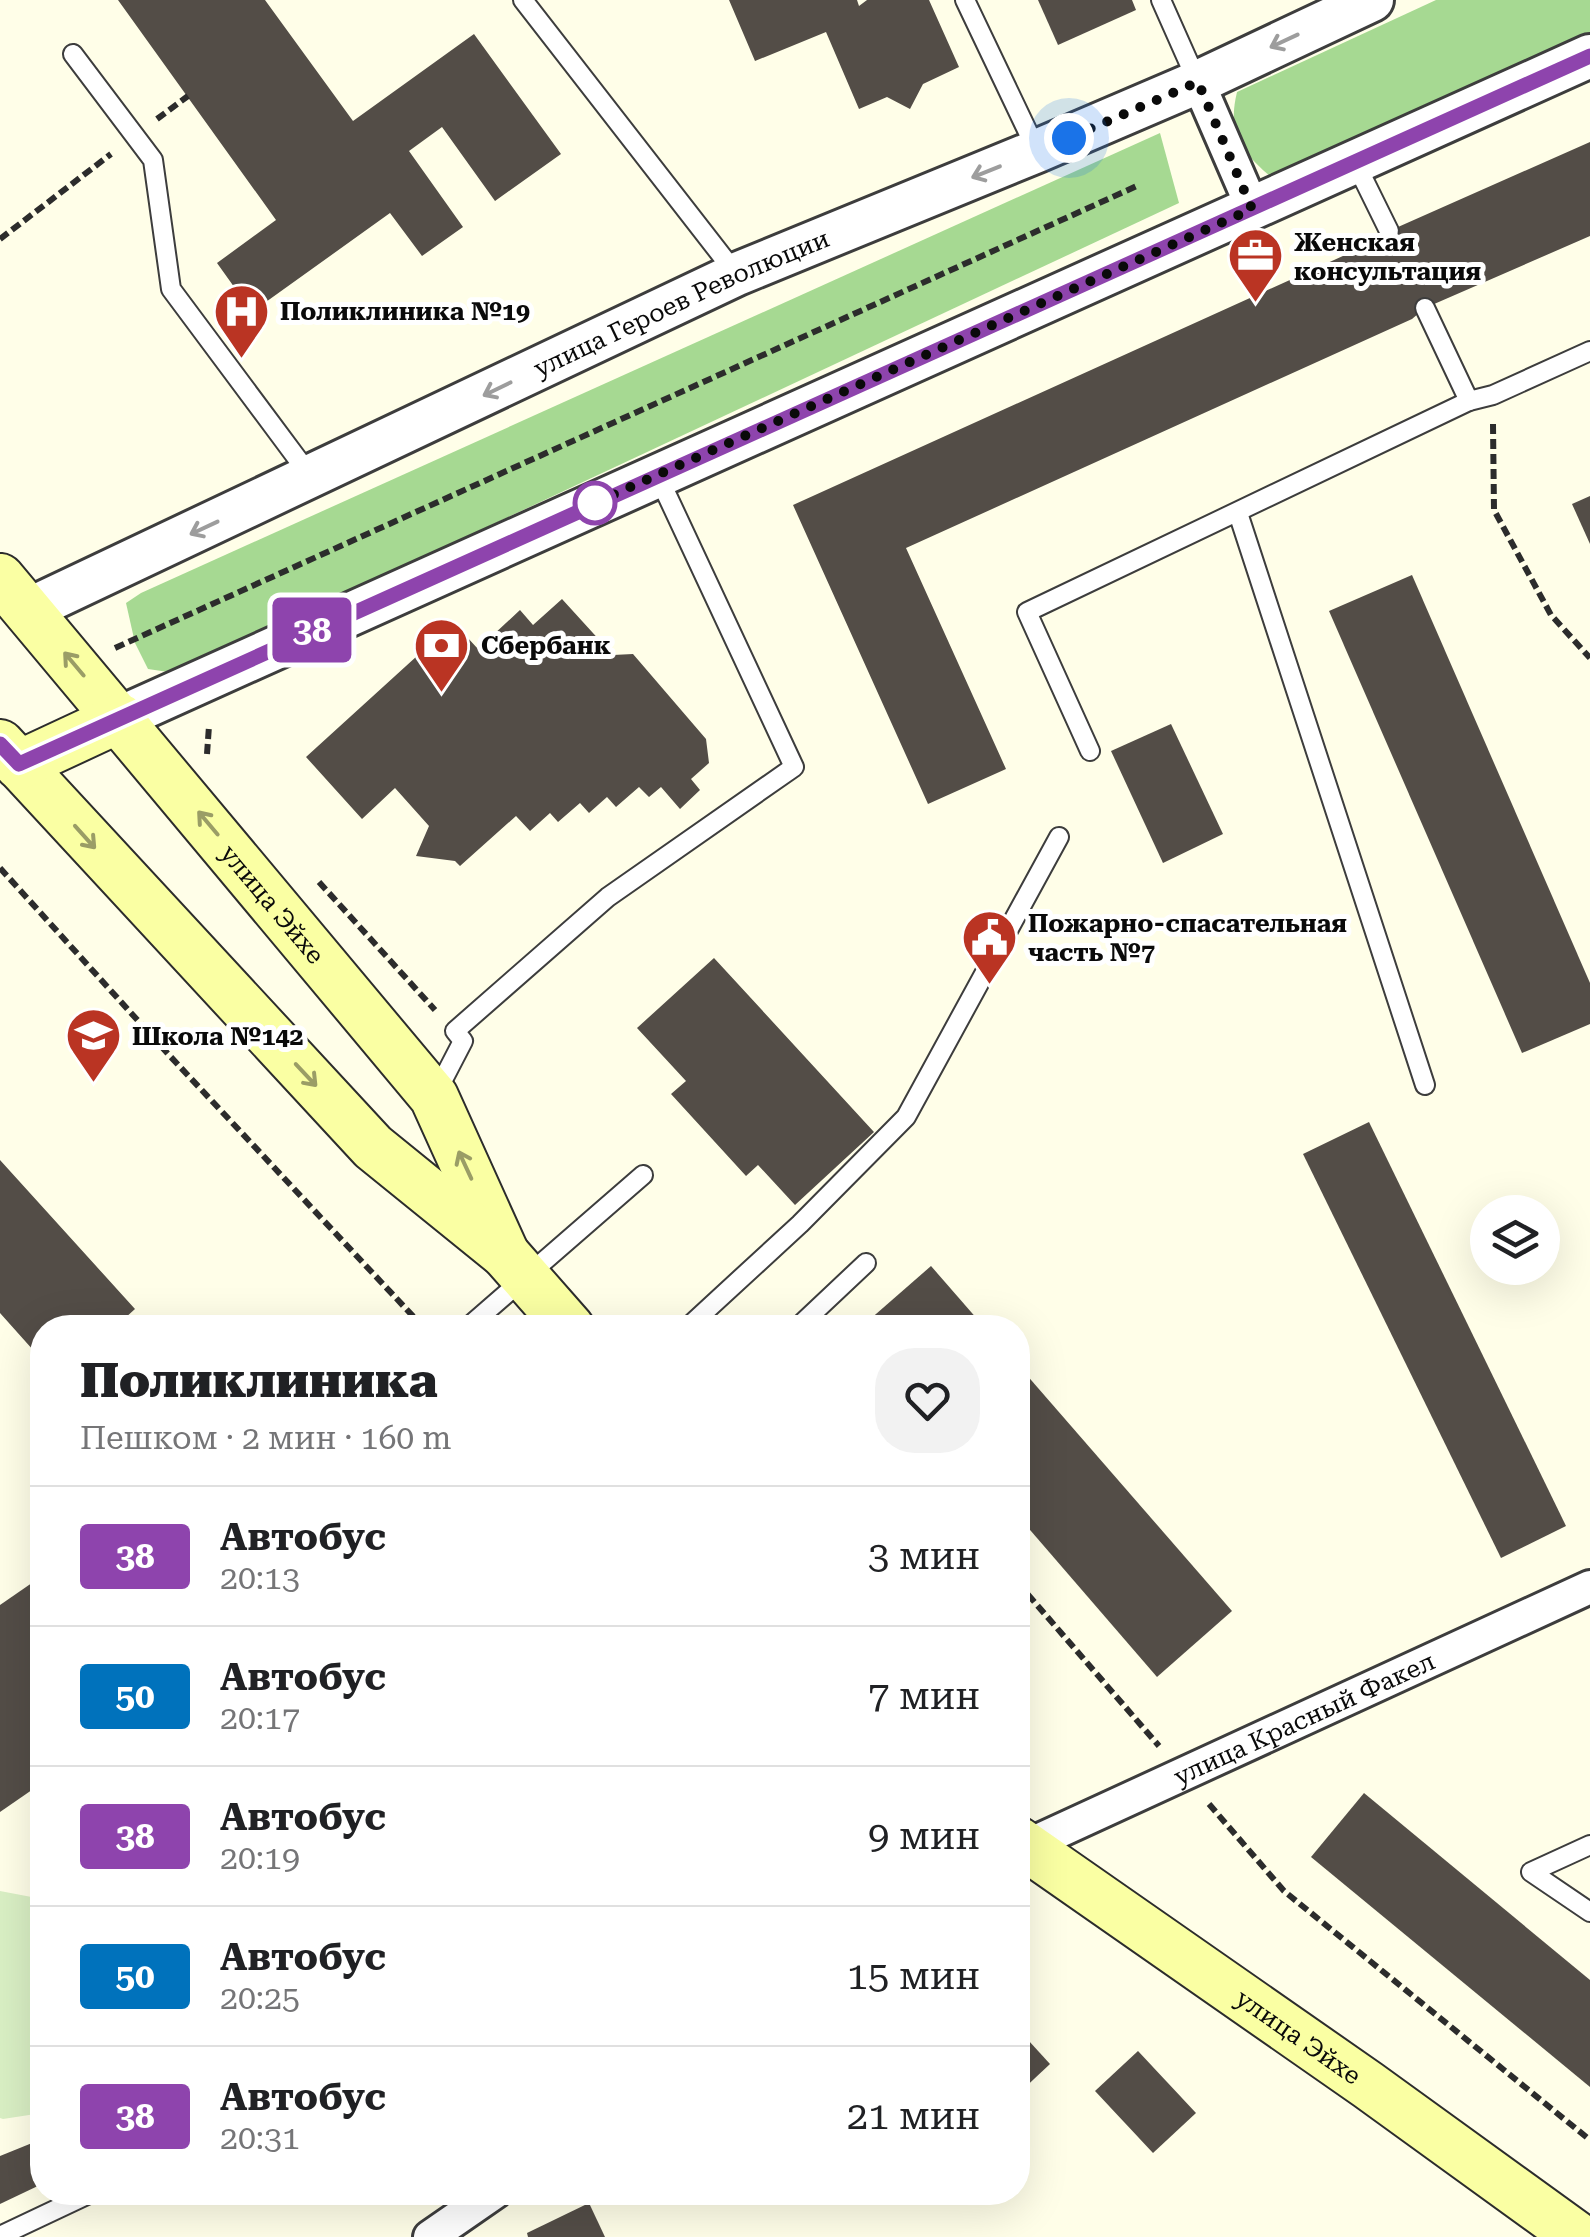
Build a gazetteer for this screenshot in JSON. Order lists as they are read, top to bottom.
{
  "streets": {
    "main road": ["улица Эйхе"],
    "street": ["улица Героев Революции", "улица Красный Факел"]
  },
  "crossings": [
    ["улица Героев Революции", "улица Эйхе"]
  ],
  "places": {
    "office": ["Женская консультация"],
    "hospital": ["Поликлиника №19"],
    "bank": ["Сбербанк"],
    "public building": ["Пожарно-спасательная часть №7"],
    "school or university": ["Школа №142"]
  },
  "lines": ["bus line 38"],
  "page": {
    "on_map": "38",
    "heading": ["Поликлиника", "Пешком · 2 мин · 160 m"],
    "list": [
      {
        "mark": "38",
        "name": "Автобус",
        "note": "20:13",
        "value": "3 мин"
      },
      {
        "mark": "50",
        "name": "Автобус",
        "note": "20:17",
        "value": "7 мин"
      },
      {
        "mark": "38",
        "name": "Автобус",
        "note": "20:19",
        "value": "9 мин"
      },
      {
        "mark": "50",
        "name": "Автобус",
        "note": "20:25",
        "value": "15 мин"
      },
      {
        "mark": "38",
        "name": "Автобус",
        "note": "20:31",
        "value": "21 мин"
      }
    ]
  }
}
